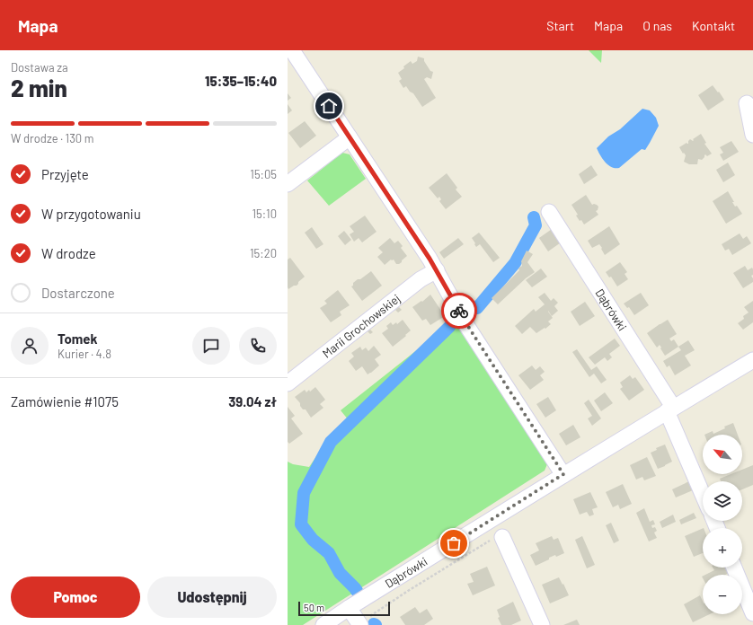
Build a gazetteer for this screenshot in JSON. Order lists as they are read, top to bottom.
{
  "streets": {
    "street": ["Dąbrówki", "Marii Grochowskiej"]
  },
  "scale_bar": "50 m",
  "north": "top left",
  "page": {
    "header": "Mapa",
    "nav": [
      "Start",
      "Mapa",
      "O nas",
      "Kontakt"
    ],
    "heading": ["2 min", "Dostawa za", "15:35–15:40"],
    "panel": [
      "Tomek",
      "Kurier · 4.8",
      "Zamówienie #1075",
      "39.04 zł"
    ],
    "bar": "W drodze · 130 m",
    "list": [
      ["Przyjęte", "15:05"],
      ["W przygotowaniu", "15:10"],
      ["W drodze", "15:20"],
      "Dostarczone"
    ],
    "map_buttons": ["+", "−"],
    "buttons": ["Pomoc", "Udostępnij"],
    "scale": "50 m"
  }
}
